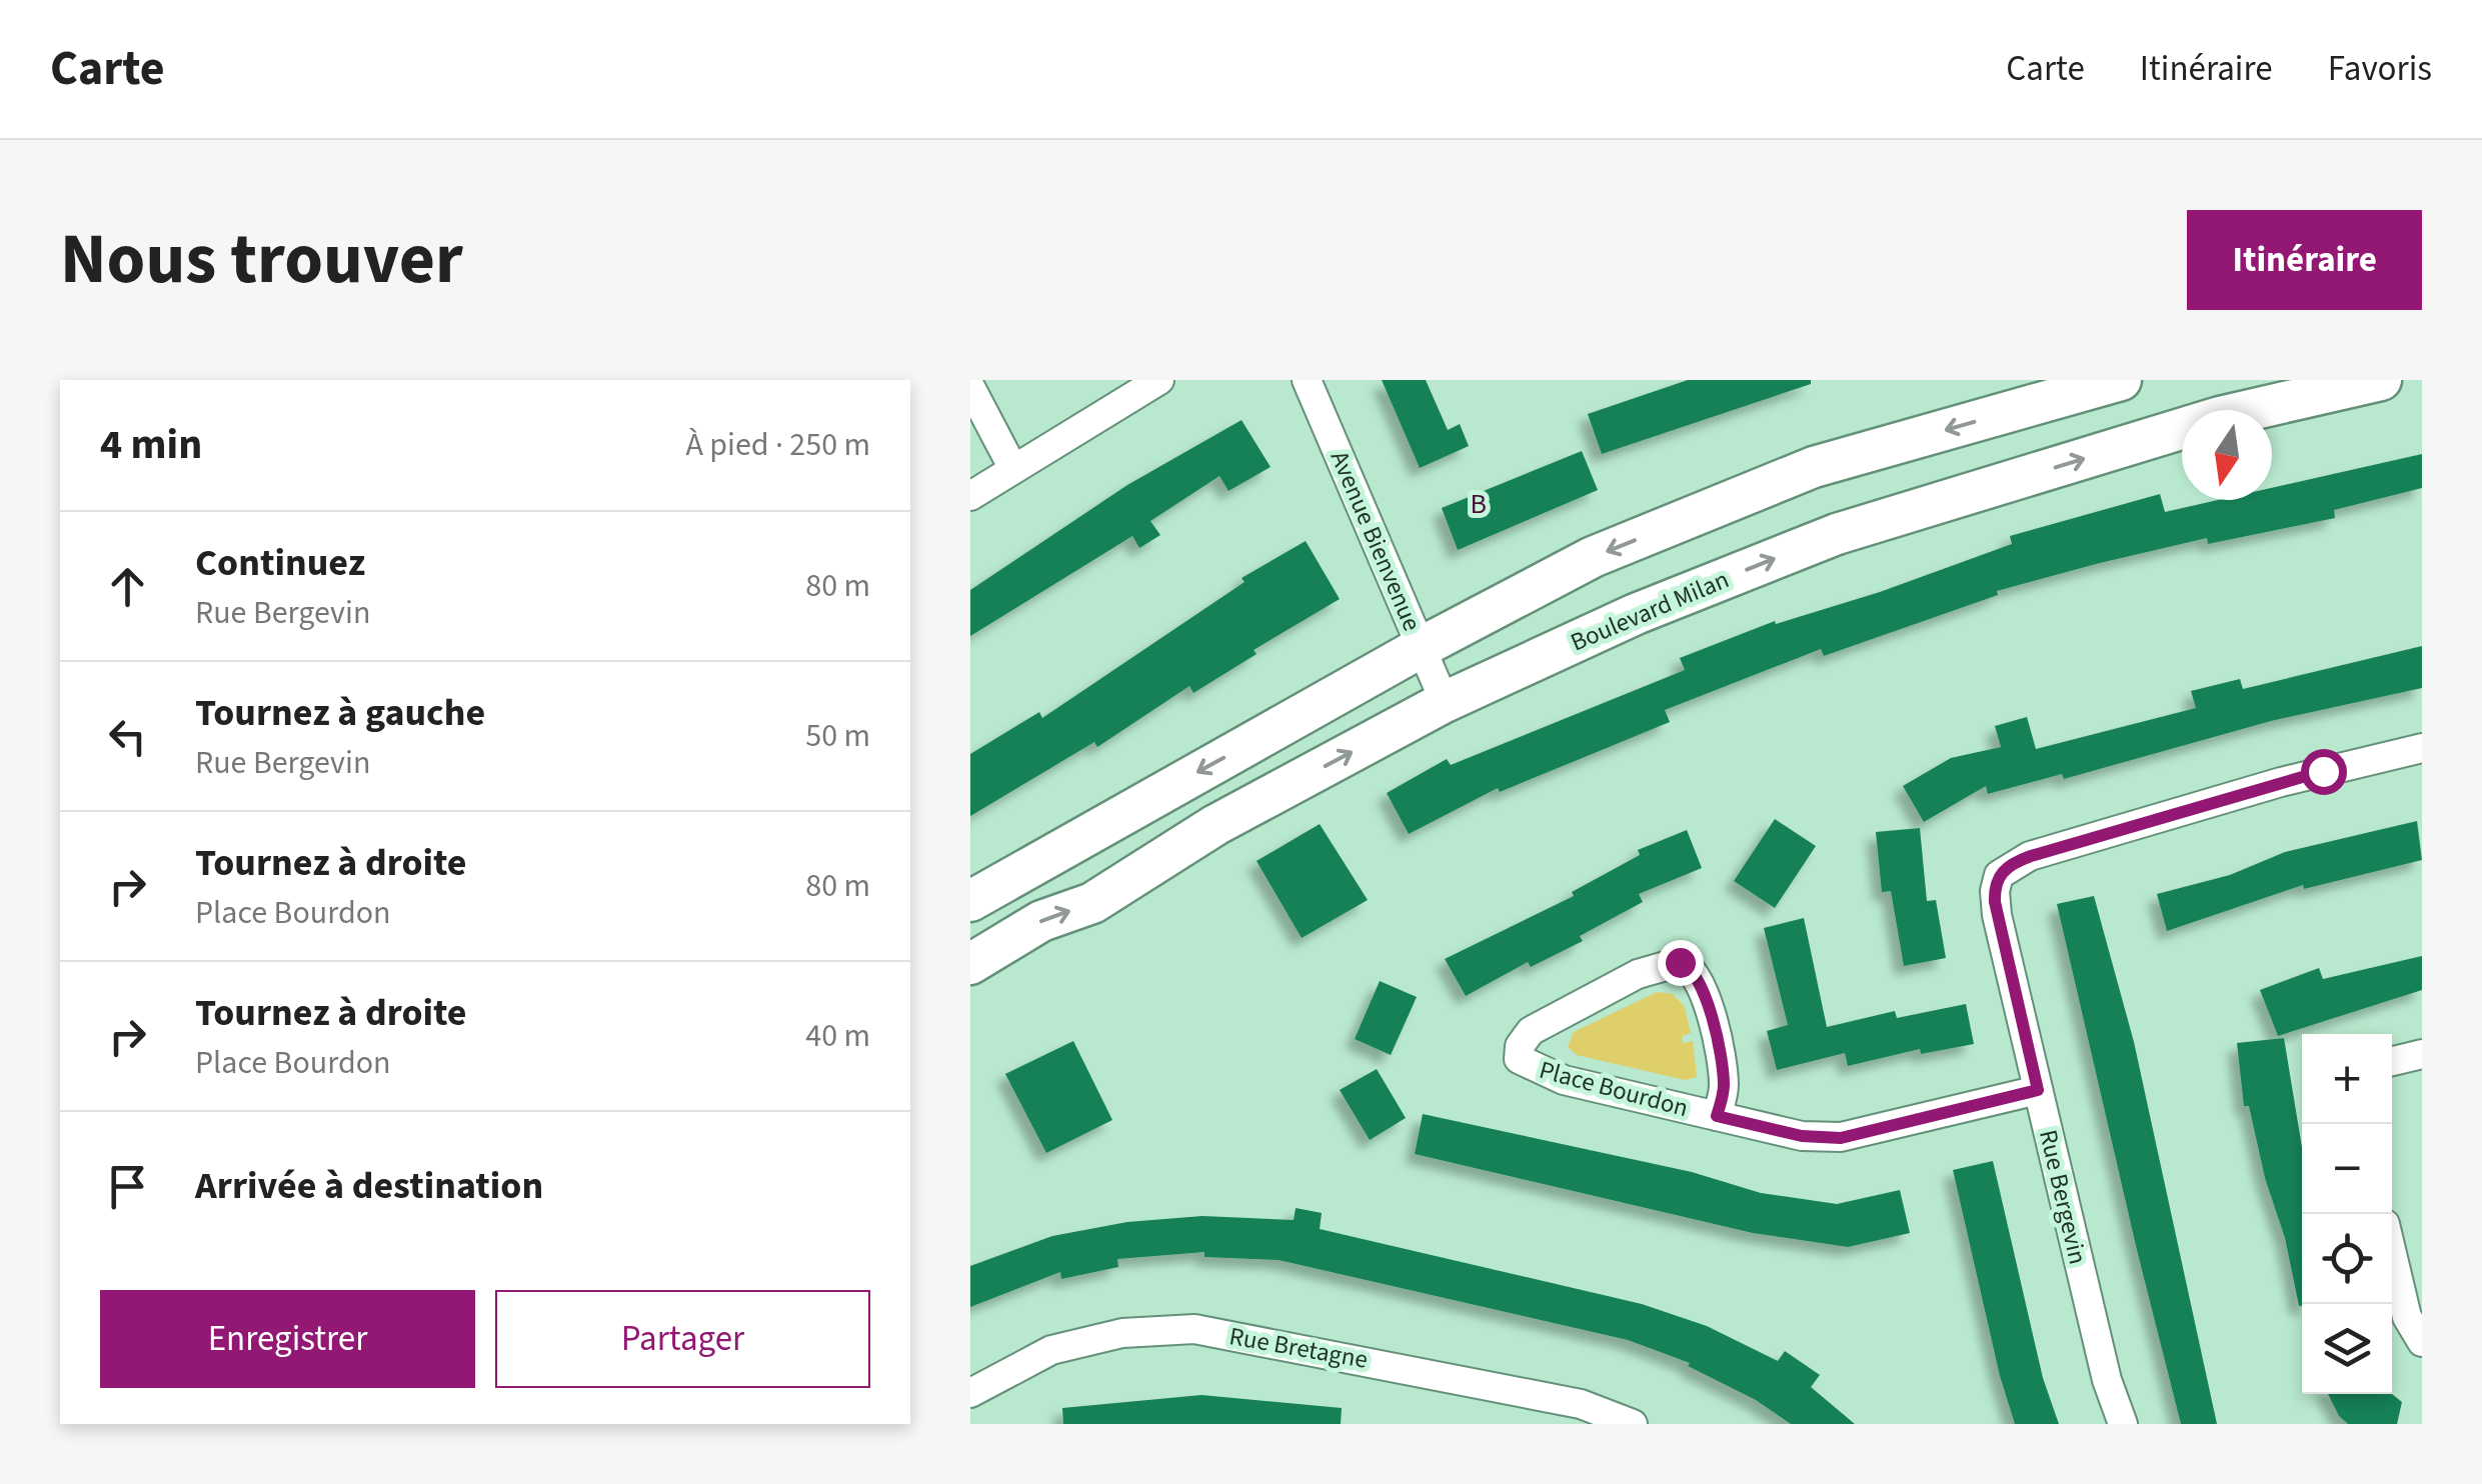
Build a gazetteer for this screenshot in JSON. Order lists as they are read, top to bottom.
{
  "streets": {
    "main road": ["Boulevard Milan"],
    "street": [
      "Avenue Bienvenue",
      "Place Bourdon",
      "Rue Bergevin",
      "Rue Bretagne"
    ]
  },
  "crossings": [
    ["Avenue Bienvenue", "Boulevard Milan"],
    ["Place Bourdon", "Rue Bergevin"]
  ],
  "districts": ["B"],
  "north": "bottom",
  "page": {
    "header": "Carte",
    "nav": ["Carte", "Itinéraire", "Favoris"],
    "title": "Nous trouver",
    "buttons": [
      "Itinéraire",
      ["Enregistrer", "Partager"]
    ],
    "heading": ["4 min", "À pied · 250 m"],
    "list": [
      ["Continuez", "Rue Bergevin", "80 m"],
      ["Tournez à gauche", "Rue Bergevin", "50 m"],
      ["Tournez à droite", "Place Bourdon", "80 m"],
      ["Tournez à droite", "Place Bourdon", "40 m"],
      "Arrivée à destination"
    ],
    "map_buttons": ["+", "−"]
  }
}
